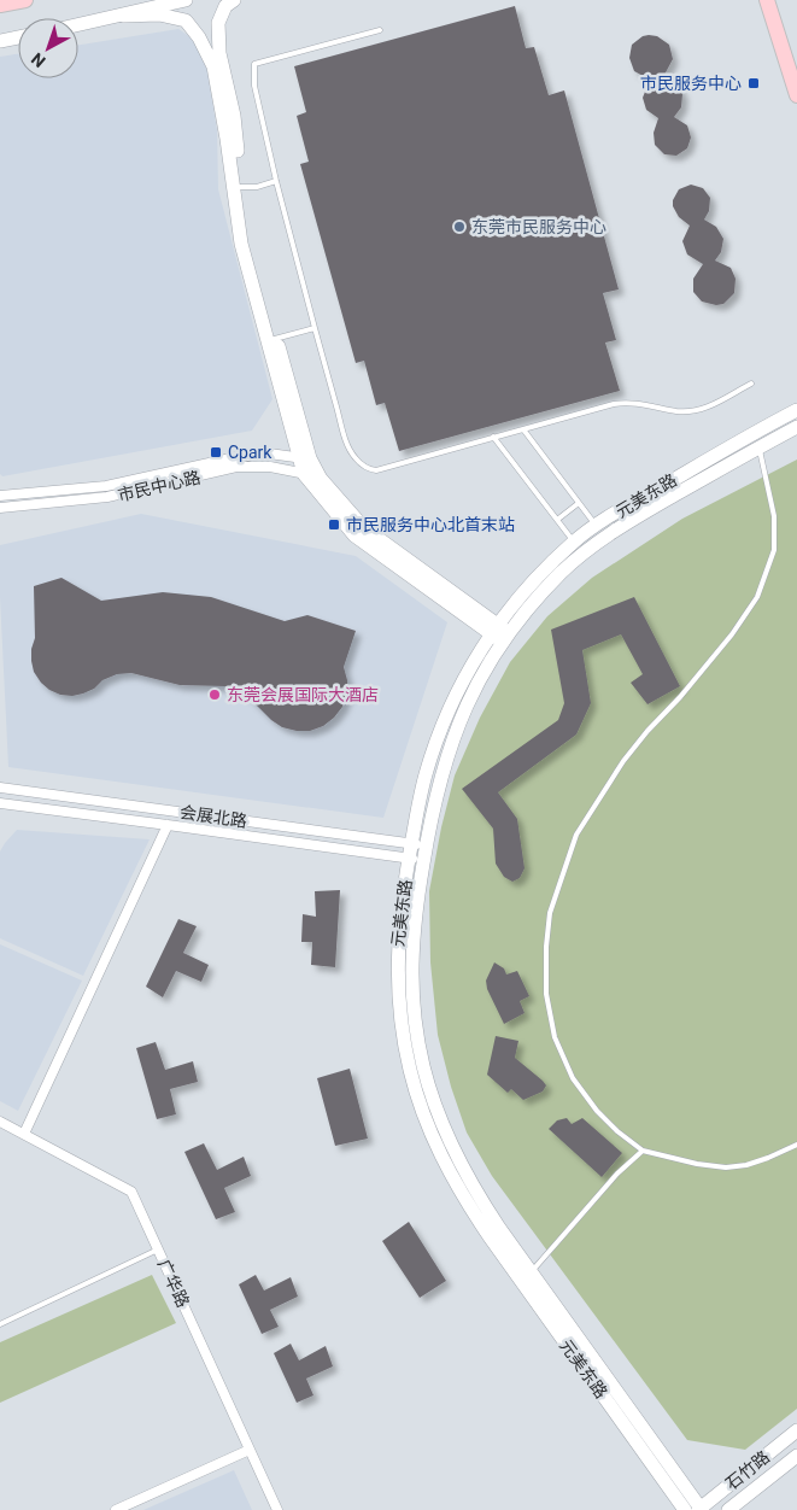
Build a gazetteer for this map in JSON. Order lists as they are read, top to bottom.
{
  "streets": {
    "street": [
      "市民中心路",
      "元美东路",
      "会展北路",
      "广华路",
      "石竹路"
    ]
  },
  "crossings": [
    ["元美东路", "会展北路"],
    ["元美东路", "石竹路"]
  ],
  "places": {
    "transit": ["市民服务中心", "Cpark", "市民服务中心北首末站"],
    "other": ["东莞市民服务中心", "东莞会展国际大酒店"]
  },
  "north": "bottom left"
}
